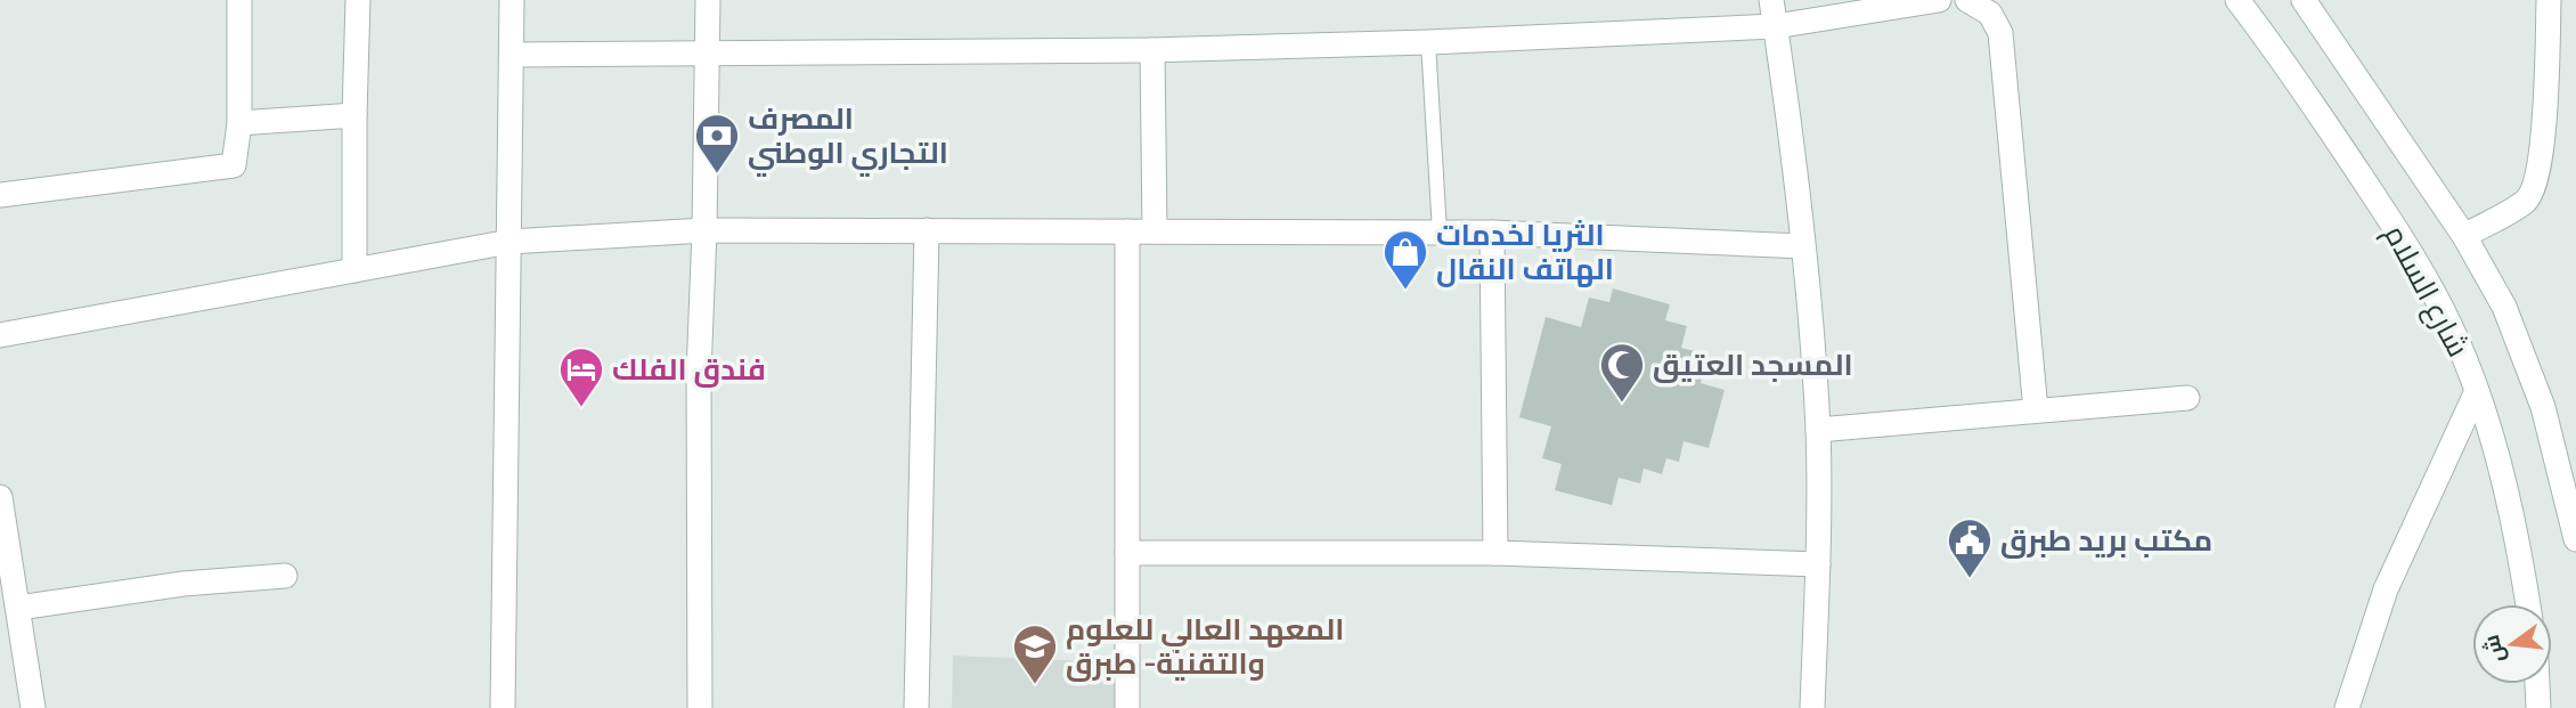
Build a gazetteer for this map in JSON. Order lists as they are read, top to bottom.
{
  "streets": {
    "street": ["شارع السلام"]
  },
  "places": {
    "bank": ["المصرف التجاري الوطني"],
    "shop": ["الثريا لخدمات الهاتف النقال"],
    "mosque": ["المسجد العتيق"],
    "hotel": ["فندق الفلك"],
    "public building": ["مكتب بريد طبرق"],
    "school or university": ["المعهد العالي للعلوم والتقنية- طبرق"]
  },
  "north": "left"
}
